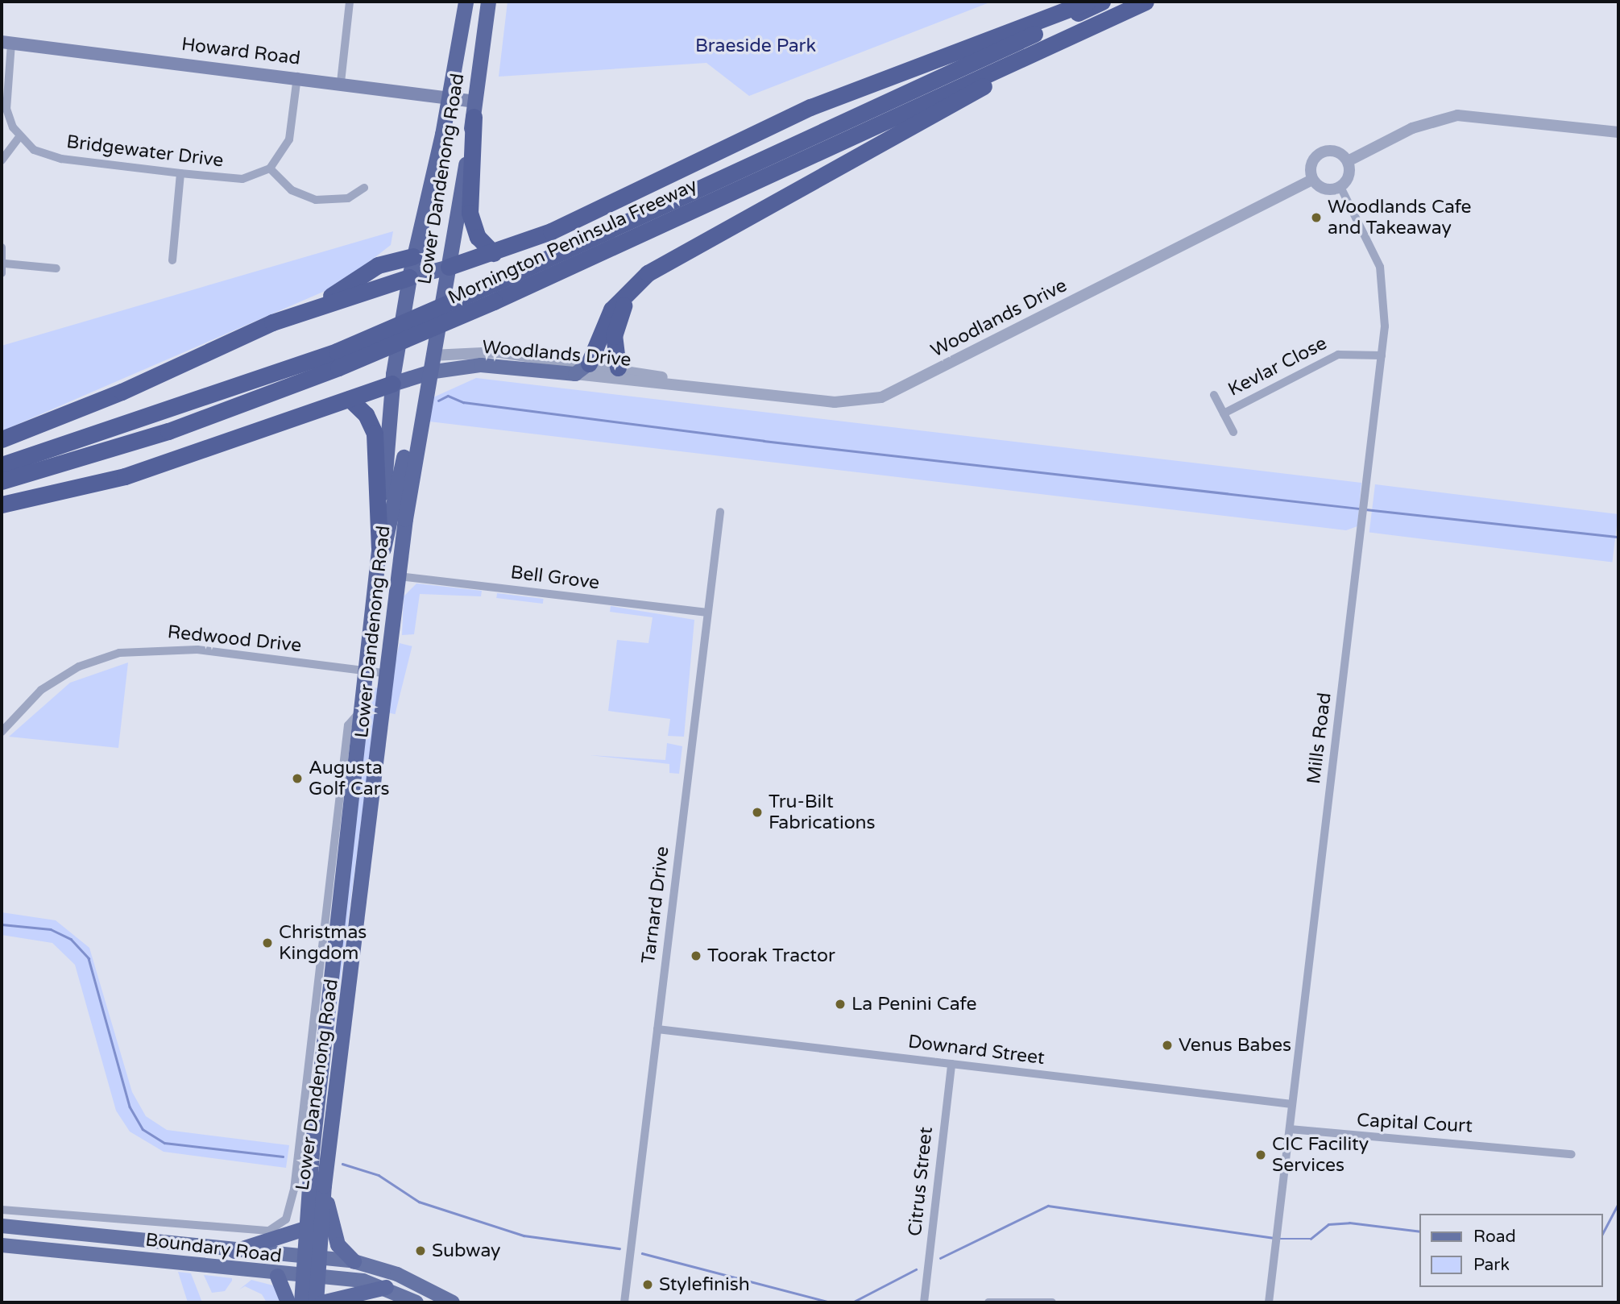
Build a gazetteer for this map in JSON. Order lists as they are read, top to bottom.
{
  "streets": {
    "highway": ["Lower Dandenong Road", "Mornington Peninsula Freeway"],
    "main road": ["Howard Road", "Woodlands Drive", "Boundary Road"],
    "street": [
      "Bridgewater Drive",
      "Kevlar Close",
      "Bell Grove",
      "Redwood Drive",
      "Mills Road",
      "Tarnard Drive",
      "Downard Street",
      "Capital Court",
      "Citrus Street"
    ]
  },
  "crossings": [
    ["Howard Road", "Lower Dandenong Road"],
    ["Lower Dandenong Road", "Woodlands Drive"],
    ["Lower Dandenong Road", "Bell Grove"],
    ["Lower Dandenong Road", "Redwood Drive"],
    ["Lower Dandenong Road", "Boundary Road"],
    ["Woodlands Drive", "Mills Road"],
    ["Kevlar Close", "Mills Road"],
    ["Bell Grove", "Tarnard Drive"],
    ["Mills Road", "Downard Street"],
    ["Mills Road", "Capital Court"],
    ["Tarnard Drive", "Downard Street"],
    ["Downard Street", "Citrus Street"]
  ],
  "parks": ["Braeside Park"],
  "places": [
    "Woodlands Cafe and Takeaway",
    "Augusta Golf Cars",
    "Tru-Bilt Fabrications",
    "Christmas Kingdom",
    "Toorak Tractor",
    "La Penini Cafe",
    "Venus Babes",
    "CIC Facility Services",
    "Subway",
    "Stylefinish"
  ],
  "legend": ["Road", "Park"]
}
